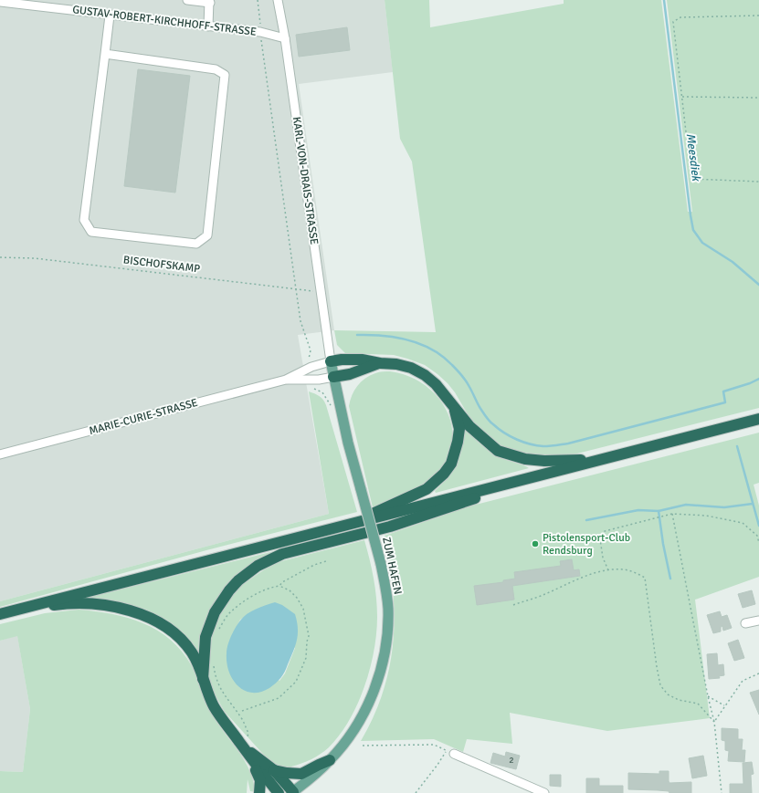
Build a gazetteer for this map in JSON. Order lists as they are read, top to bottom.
{
  "streets": {
    "main road": ["ZUM HAFEN"],
    "street": ["GUSTAV-ROBERT-KIRCHHOFF-STRASSE", "KARL-VON-DRAIS-STRASSE", "MARIE-CURIE-STRASSE"],
    "path": ["BISCHOFSKAMP"]
  },
  "crossings": [
    ["GUSTAV-ROBERT-KIRCHHOFF-STRASSE", "KARL-VON-DRAIS-STRASSE"],
    ["KARL-VON-DRAIS-STRASSE", "BISCHOFSKAMP"],
    ["KARL-VON-DRAIS-STRASSE", "MARIE-CURIE-STRASSE"],
    ["KARL-VON-DRAIS-STRASSE", "ZUM HAFEN"],
    ["MARIE-CURIE-STRASSE", "ZUM HAFEN"]
  ],
  "water": ["Meesdiek"],
  "places": ["Pistolensport-Club Rendsburg"],
  "house_numbers": ["2"]
}
